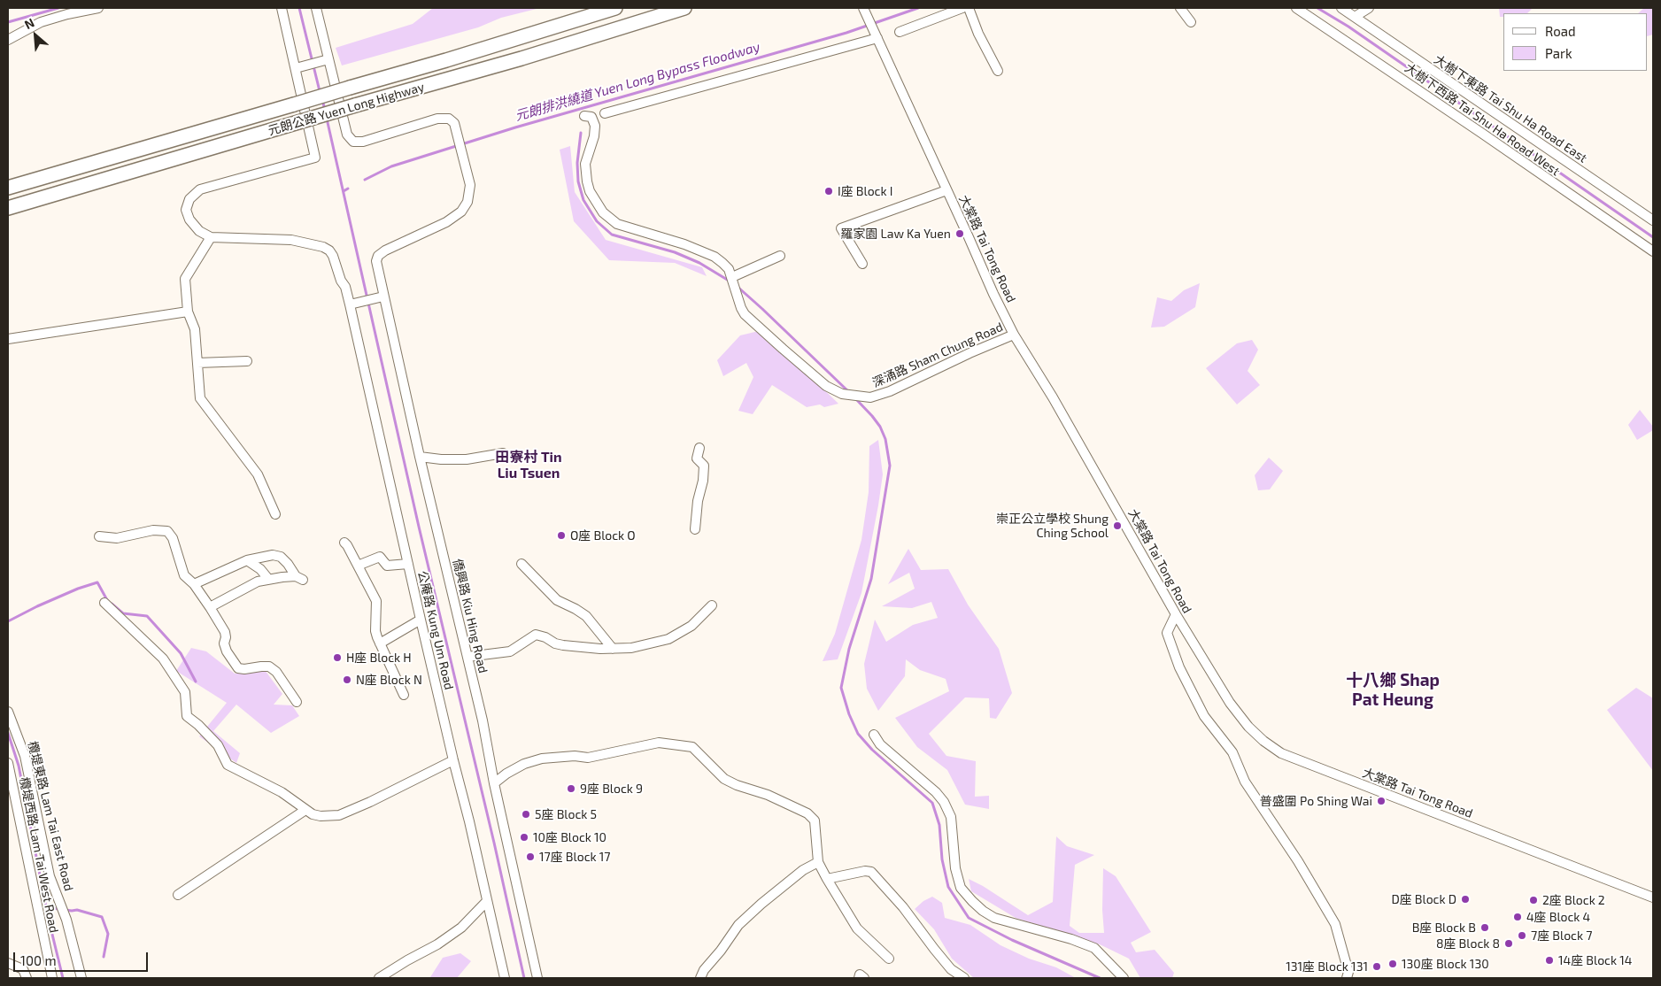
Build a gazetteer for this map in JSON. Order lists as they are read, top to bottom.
{
  "streets": {
    "highway": ["元朗公路 Yuen Long Highway"],
    "street": [
      "大樹下東路 Tai Shu Ha Road East",
      "大樹下西路 Tai Shu Ha Road West",
      "大棠路 Tai Tong Road",
      "深涌路 Sham Chung Road",
      "僑興路 Kiu Hing Road",
      "公庵路 Kung Um Road",
      "欖堤東路 Lam Tai East Road",
      "欖堤西路 Lam Tai West Road"
    ]
  },
  "crossings": [
    ["大棠路 Tai Tong Road", "深涌路 Sham Chung Road"]
  ],
  "districts": ["田寮村 Tin Liu Tsuen", "十八鄉 Shap Pat Heung"],
  "water": ["元朗排洪繞道 Yuen Long Bypass Floodway"],
  "places": [
    "I座 Block I",
    "羅家園 Law Ka Yuen",
    "崇正公立學校 Shung Ching School",
    "O座 Block O",
    "H座 Block H",
    "N座 Block N",
    "9座 Block 9",
    "普盛圍 Po Shing Wai",
    "5座 Block 5",
    "10座 Block 10",
    "17座 Block 17",
    "D座 Block D",
    "2座 Block 2",
    "4座 Block 4",
    "B座 Block B",
    "7座 Block 7",
    "8座 Block 8",
    "14座 Block 14",
    "130座 Block 130",
    "131座 Block 131"
  ],
  "legend": ["Road", "Park"],
  "scale_bar": "100 m",
  "north": "top left"
}
